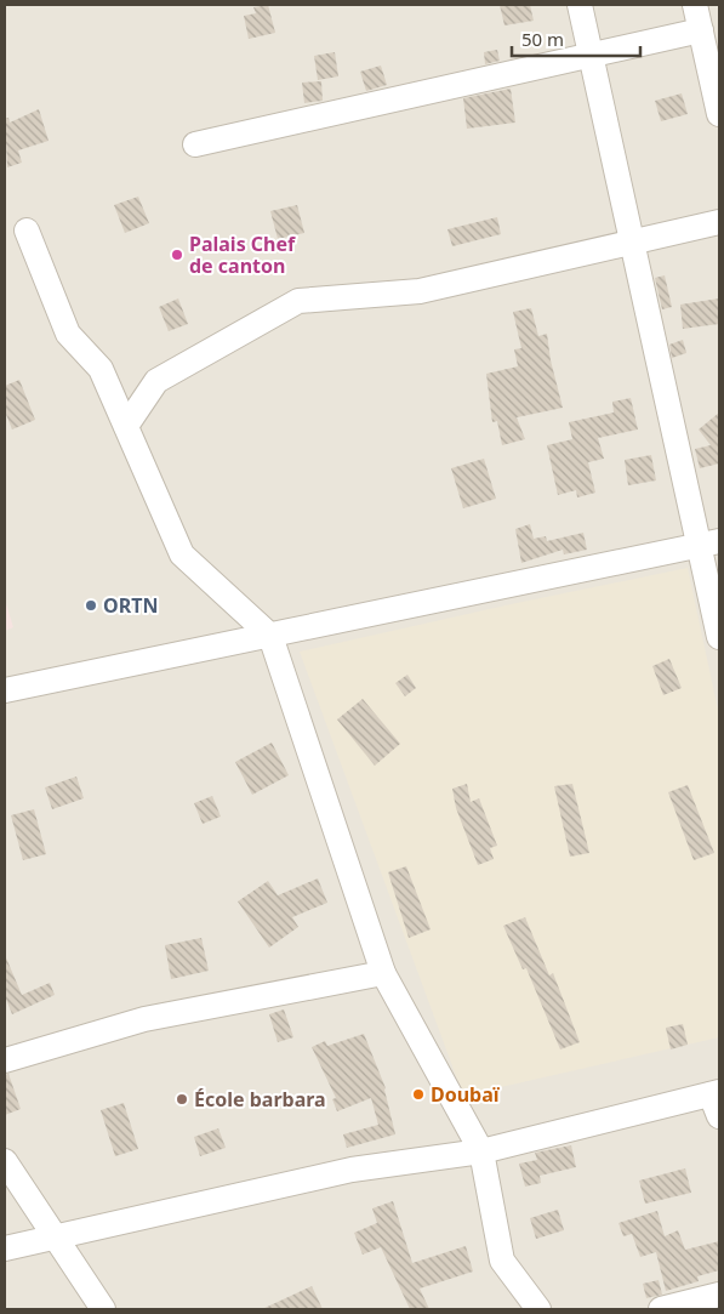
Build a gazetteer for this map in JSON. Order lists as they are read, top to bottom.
{
  "places": [
    "Palais Chef de canton",
    "ORTN",
    "Doubaï",
    "École barbara"
  ],
  "scale_bar": "50 m"
}
